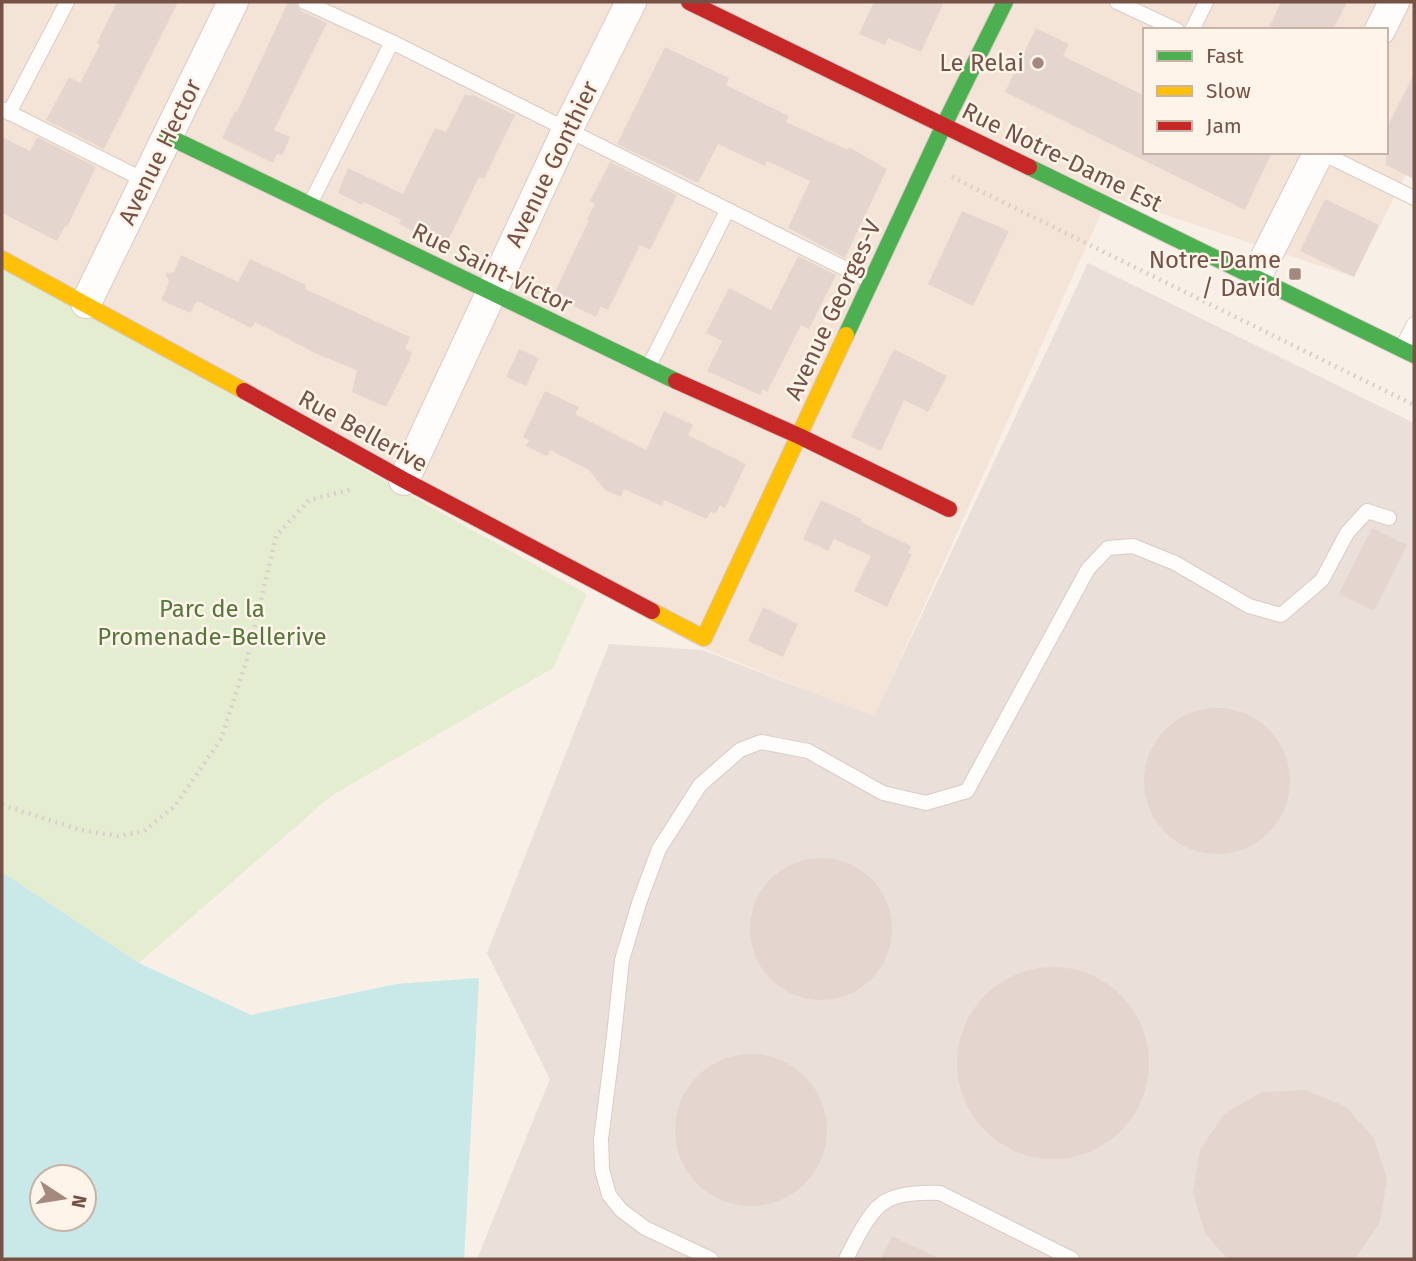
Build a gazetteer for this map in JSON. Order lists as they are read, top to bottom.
{
  "streets": {
    "street": [
      "Avenue Hector",
      "Rue Notre-Dame Est",
      "Avenue Gonthier",
      "Rue Saint-Victor",
      "Avenue Georges-V",
      "Rue Bellerive"
    ]
  },
  "crossings": [
    ["Avenue Hector", "Rue Saint-Victor"],
    ["Avenue Hector", "Rue Bellerive"],
    ["Rue Notre-Dame Est", "Avenue Georges-V"],
    ["Avenue Gonthier", "Rue Saint-Victor"],
    ["Avenue Gonthier", "Rue Bellerive"],
    ["Rue Saint-Victor", "Avenue Georges-V"],
    ["Avenue Georges-V", "Rue Bellerive"]
  ],
  "parks": ["Parc de la Promenade-Bellerive"],
  "places": {
    "other": ["Le Relai"],
    "transit": ["Notre-Dame / David"]
  },
  "legend": ["Fast", "Slow", "Jam"],
  "north": "right"
}
